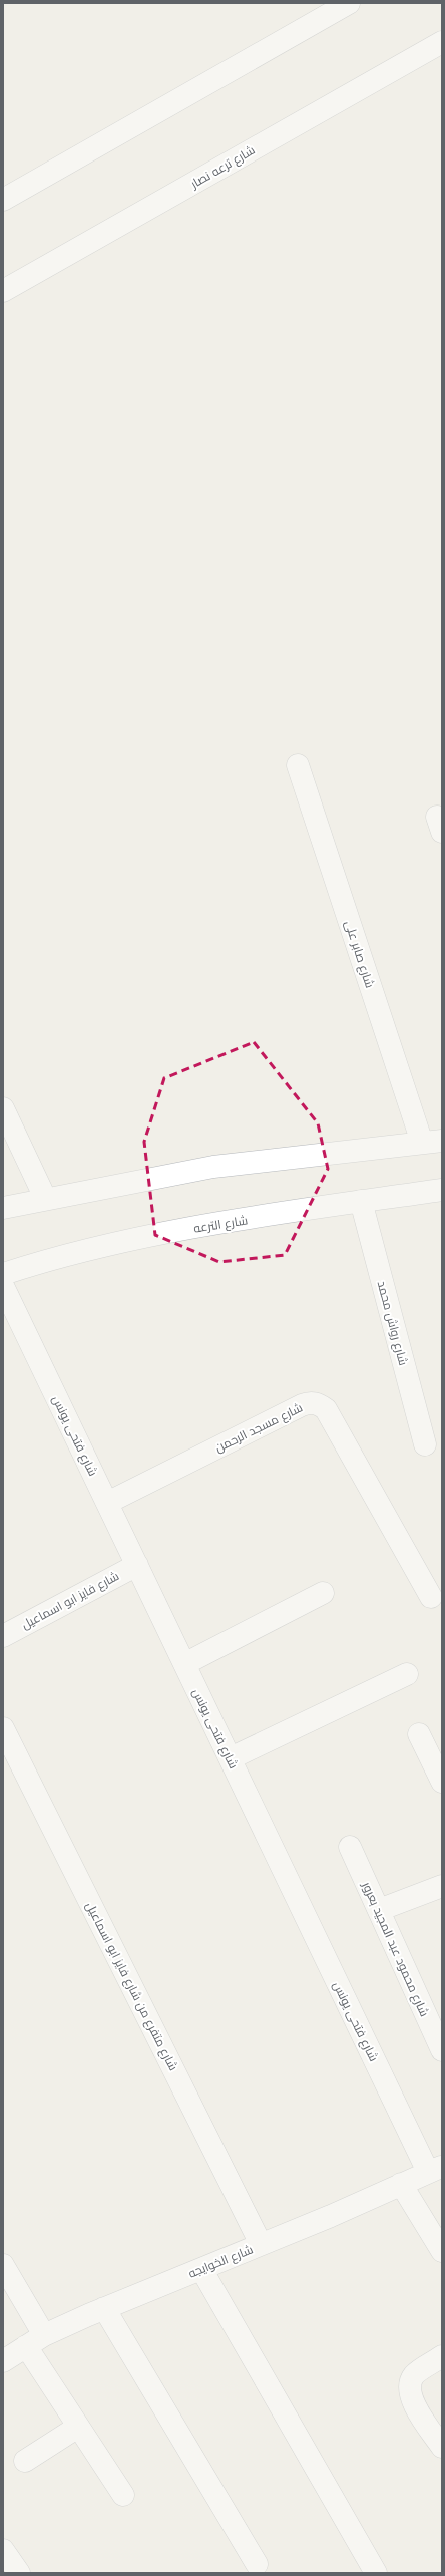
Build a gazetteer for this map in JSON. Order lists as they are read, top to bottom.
{
  "streets": {
    "street": [
      "شارع ترعه نصار",
      "شارع صابر على",
      "شارع الترعه",
      "شارع رواش محمد",
      "شارع مسجد الرحمن",
      "شارع فتحى يونس",
      "شارع فايز ابو اسماعيل",
      "شارع محمود عبد المجيد بعرور",
      "شارع متفرع من شارع فايز ابو اسماعيل",
      "شارع الخوايجه"
    ]
  },
  "crossings": [
    ["شارع الترعه", "شارع رواش محمد"],
    ["شارع مسجد الرحمن", "شارع فتحى يونس"],
    ["شارع فتحى يونس", "شارع فايز ابو اسماعيل"],
    ["شارع فتحى يونس", "شارع الخوايجه"],
    ["شارع متفرع من شارع فايز ابو اسماعيل", "شارع الخوايجه"]
  ]
}
